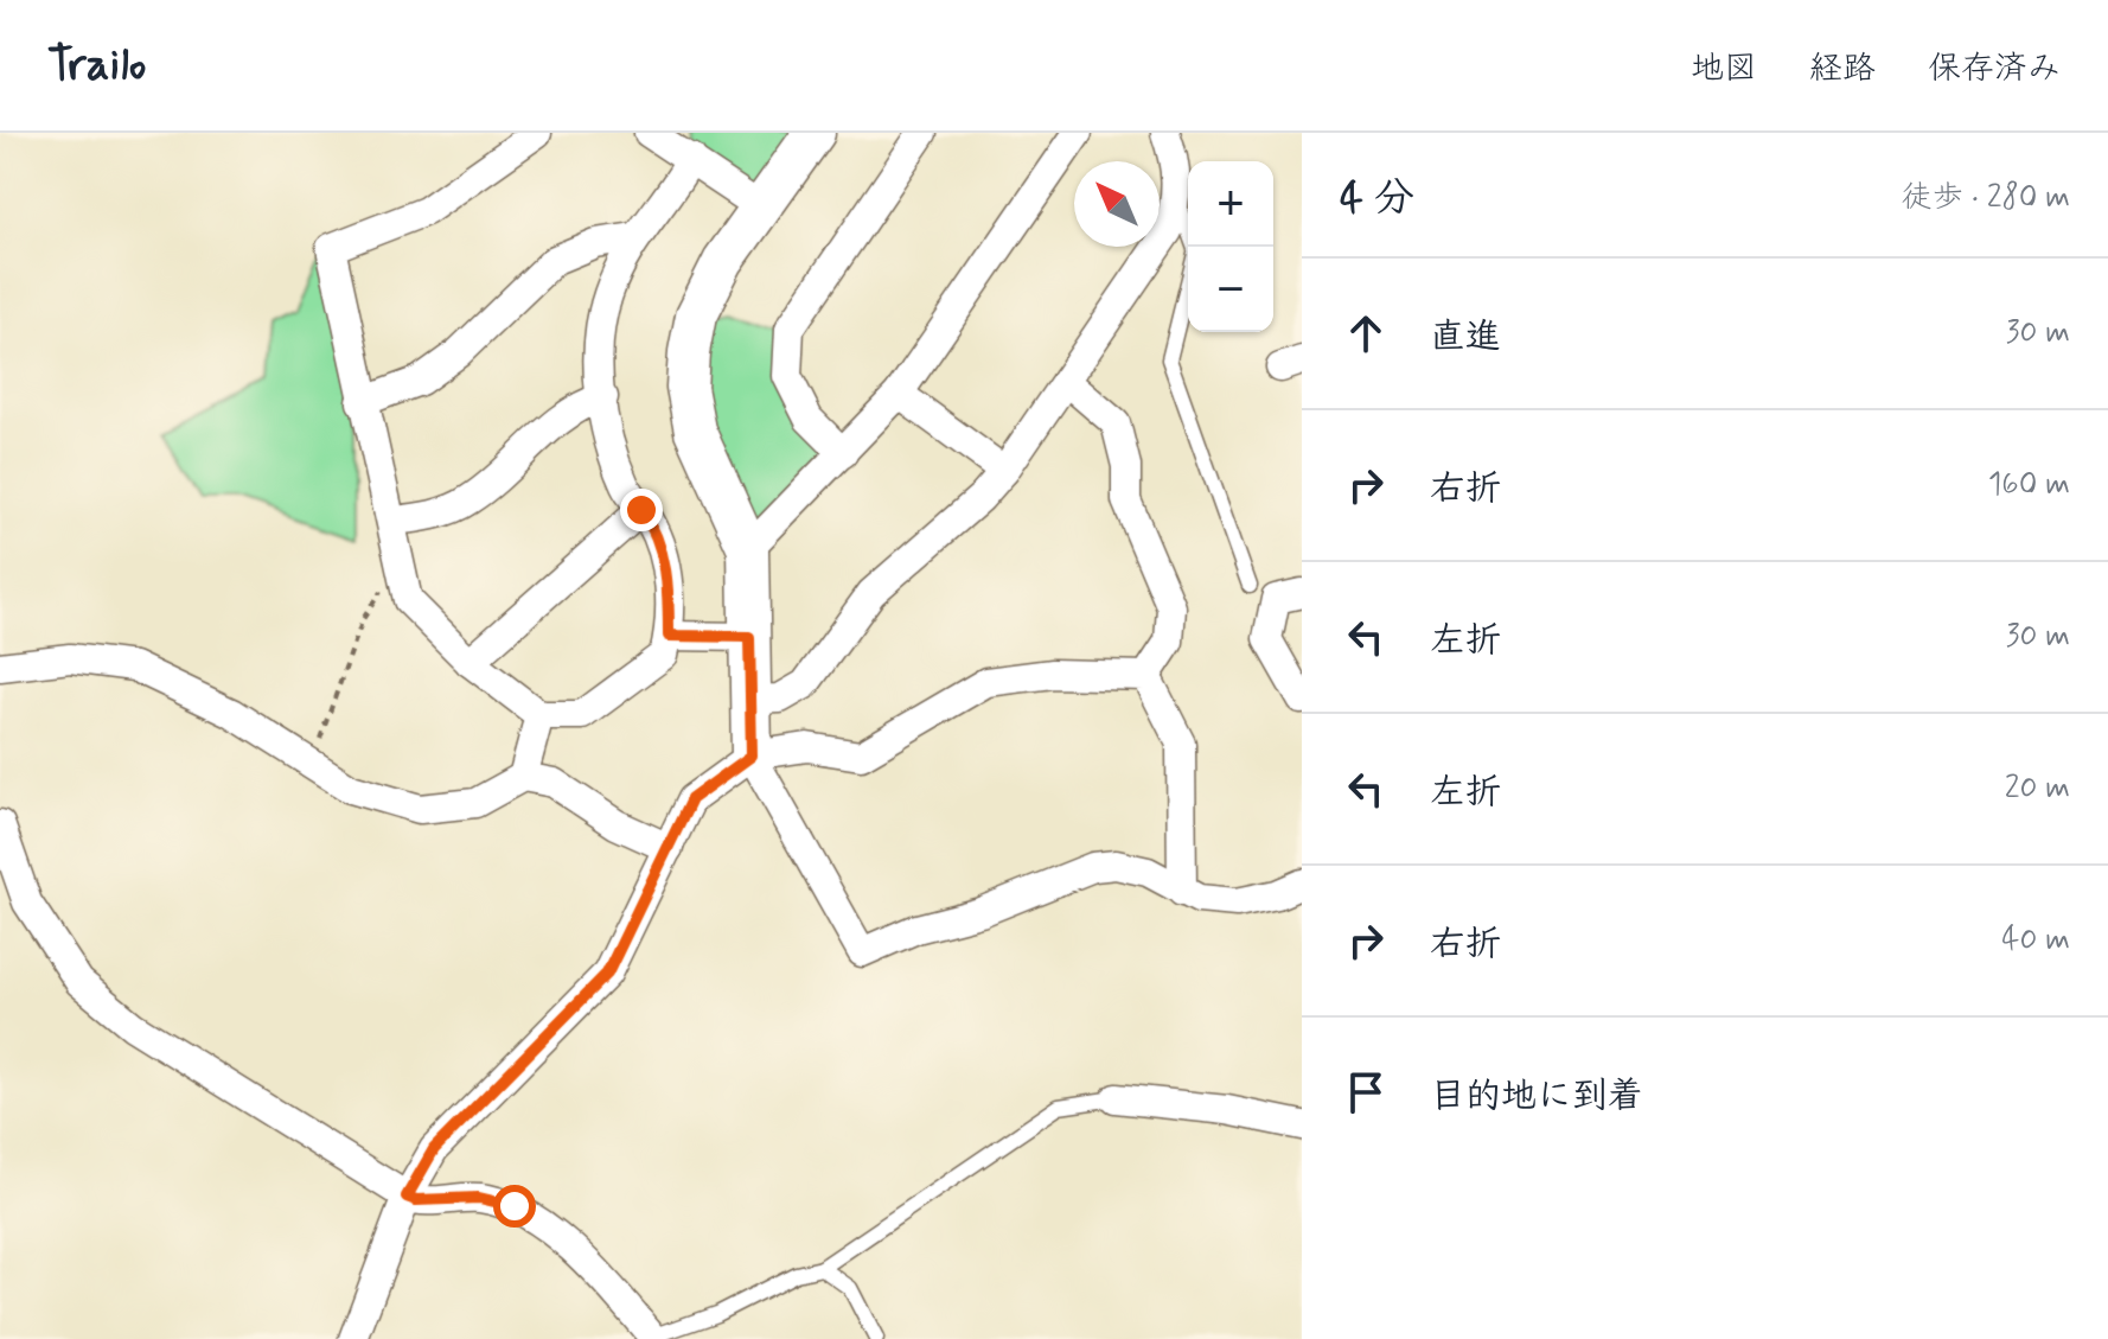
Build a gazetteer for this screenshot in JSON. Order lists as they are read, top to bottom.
{
  "north": "top left",
  "page": {
    "header": "Trailo",
    "nav": ["地図", "経路", "保存済み"],
    "heading": ["4 分", "徒歩 · 280 m"],
    "map_buttons": ["+", "−"],
    "list": [
      ["直進", "30 m"],
      ["右折", "160 m"],
      ["左折", "30 m"],
      ["左折", "20 m"],
      ["右折", "40 m"],
      "目的地に到着"
    ]
  }
}
